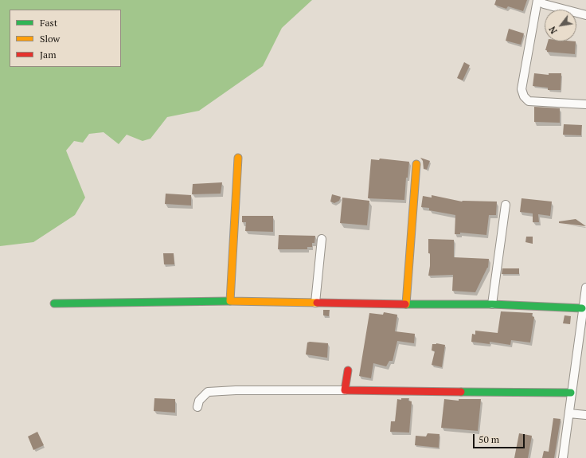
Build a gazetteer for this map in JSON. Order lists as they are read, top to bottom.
{
  "legend": ["Fast", "Slow", "Jam"],
  "scale_bar": "50 m",
  "north": "bottom left"
}
